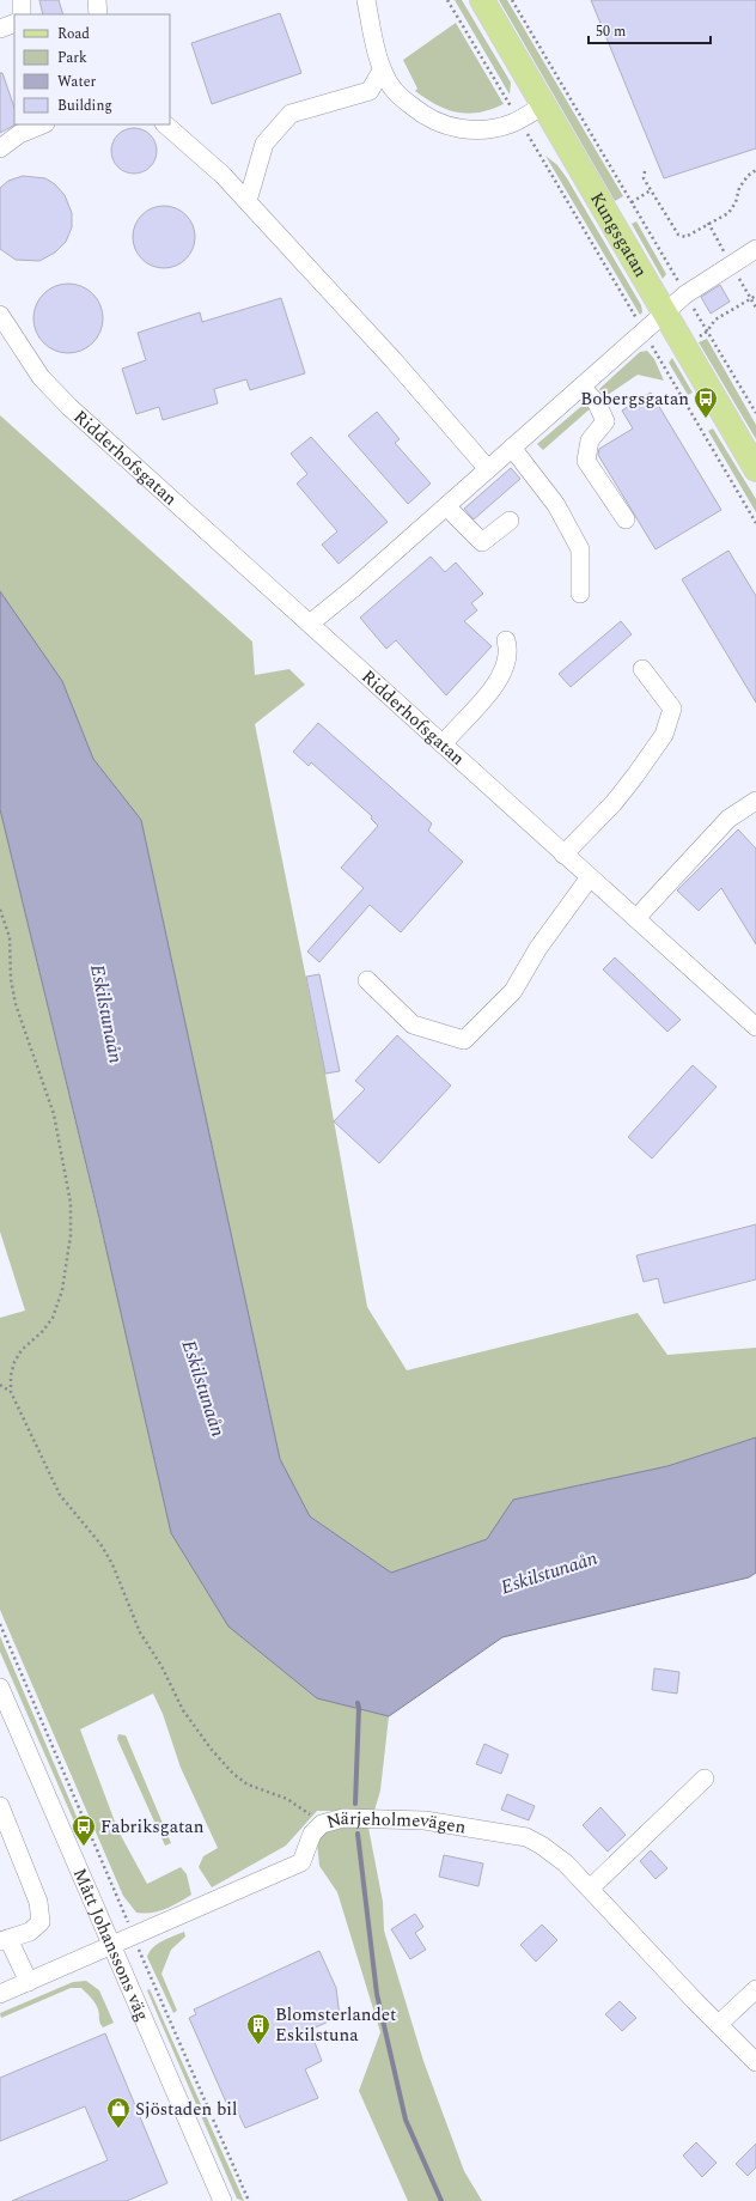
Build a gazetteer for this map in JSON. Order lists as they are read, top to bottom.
{
  "streets": {
    "main road": ["Kungsgatan"],
    "street": ["Ridderhofsgatan", "Närjeholmevägen", "Mått Johanssons väg"]
  },
  "crossings": [
    ["Närjeholmevägen", "Mått Johanssons väg"]
  ],
  "water": ["Eskilstunaån"],
  "places": {
    "bus stop": ["Bobergsgatan", "Fabriksgatan"],
    "building": ["Blomsterlandet Eskilstuna"],
    "shop": ["Sjöstaden bil"]
  },
  "legend": [
    "Road",
    "Park",
    "Water",
    "Building"
  ],
  "scale_bar": "50 m"
}
